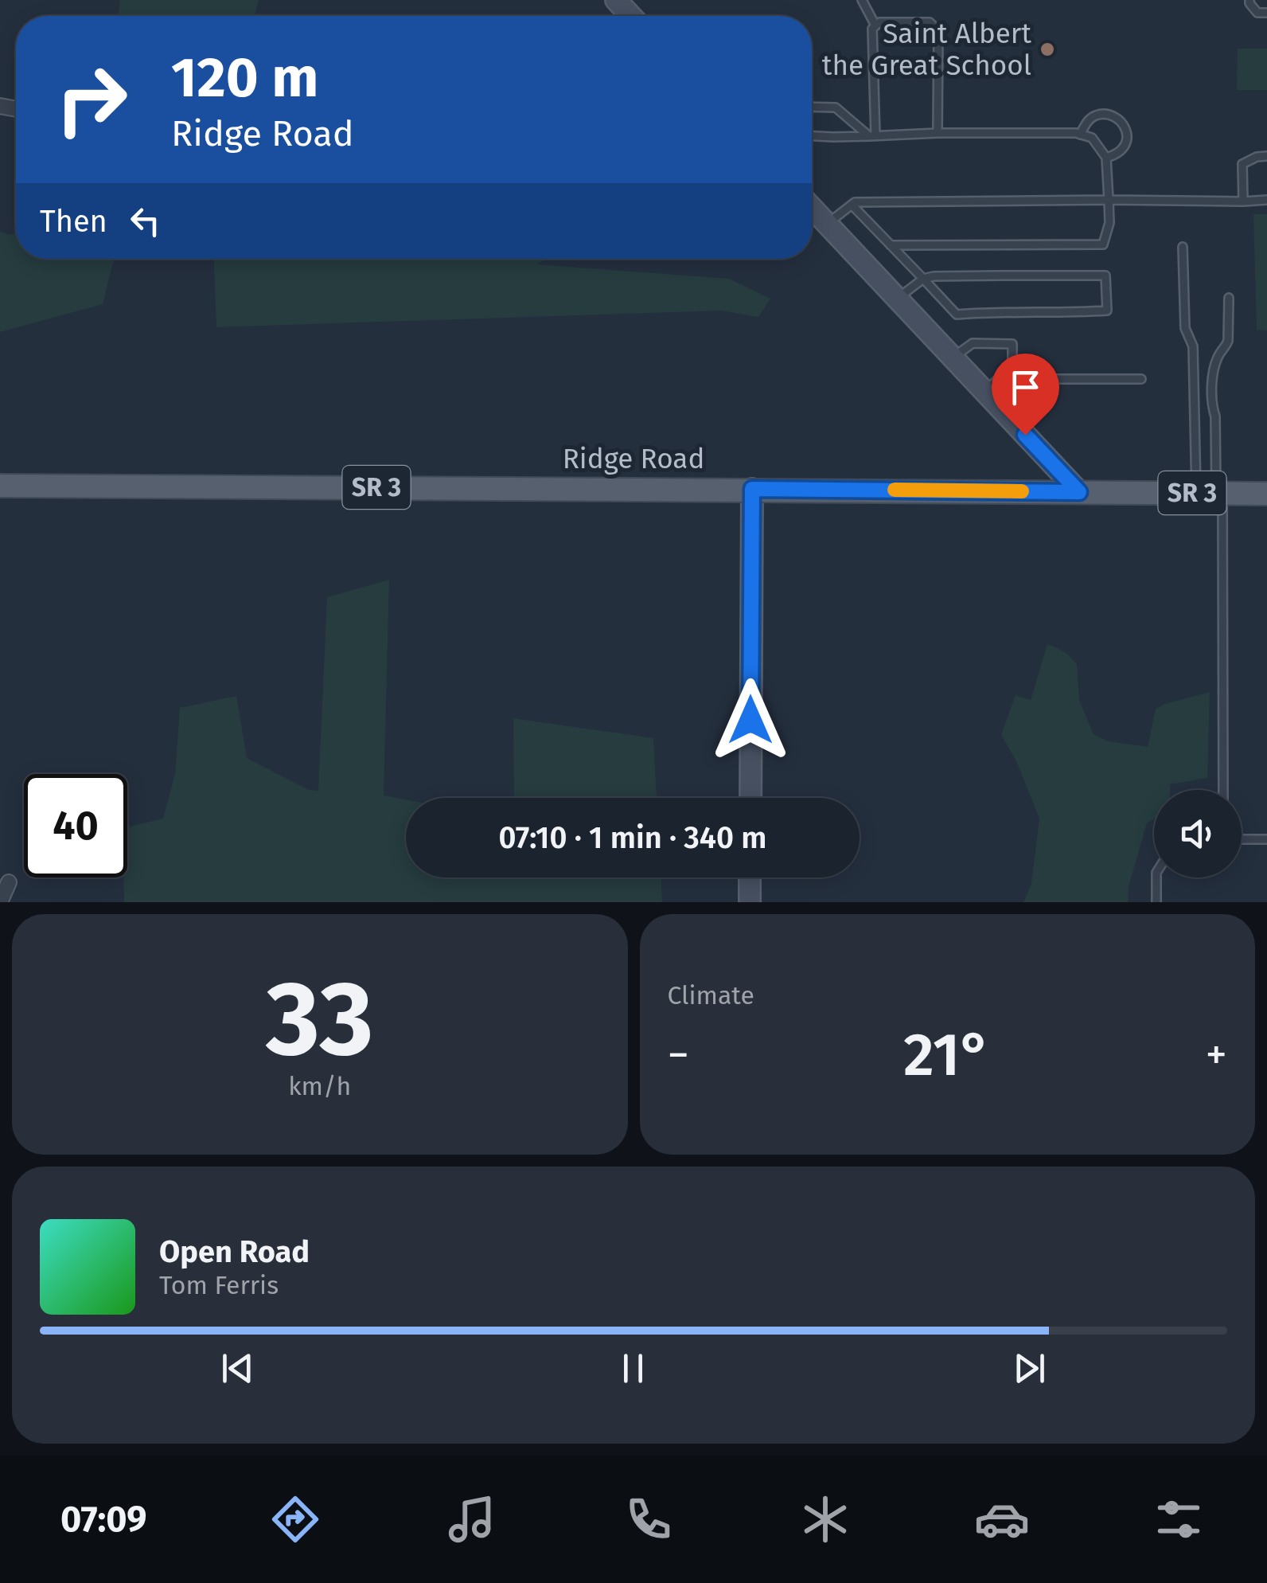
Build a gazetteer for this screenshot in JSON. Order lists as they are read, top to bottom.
{
  "streets": {
    "main road": ["Ridge Road", "SR 3"]
  },
  "places": ["Saint Albert the Great School"],
  "page": {
    "turn": ["120 m", "Ridge Road"],
    "then": "Then",
    "limit": "40",
    "trip": "07:10 · 1 min · 340 m",
    "tile": [
      ["33", "km/h"],
      "Climate"
    ],
    "heat": ["−", "21°", "+"],
    "song": ["Open Road", "Tom Ferris"],
    "tabs": "07:09"
  }
}
